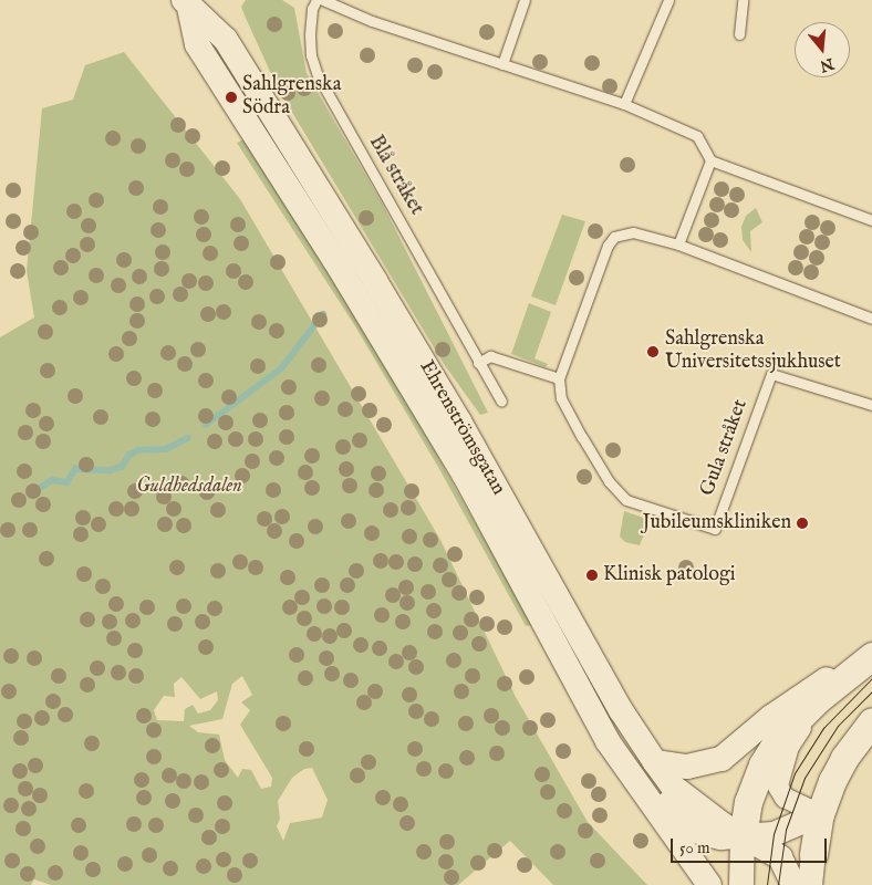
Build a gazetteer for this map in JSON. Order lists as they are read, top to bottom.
{
  "streets": {
    "street": ["Ehrenströmsgatan"],
    "lane": ["Blå stråket", "Gula stråket"]
  },
  "parks": ["Guldhedsdalen"],
  "places": [
    "Sahlgrenska Södra",
    "Sahlgrenska Universitetssjukhuset",
    "Jubileumskliniken",
    "Klinisk patologi"
  ],
  "scale_bar": "50 m",
  "north": "bottom"
}
